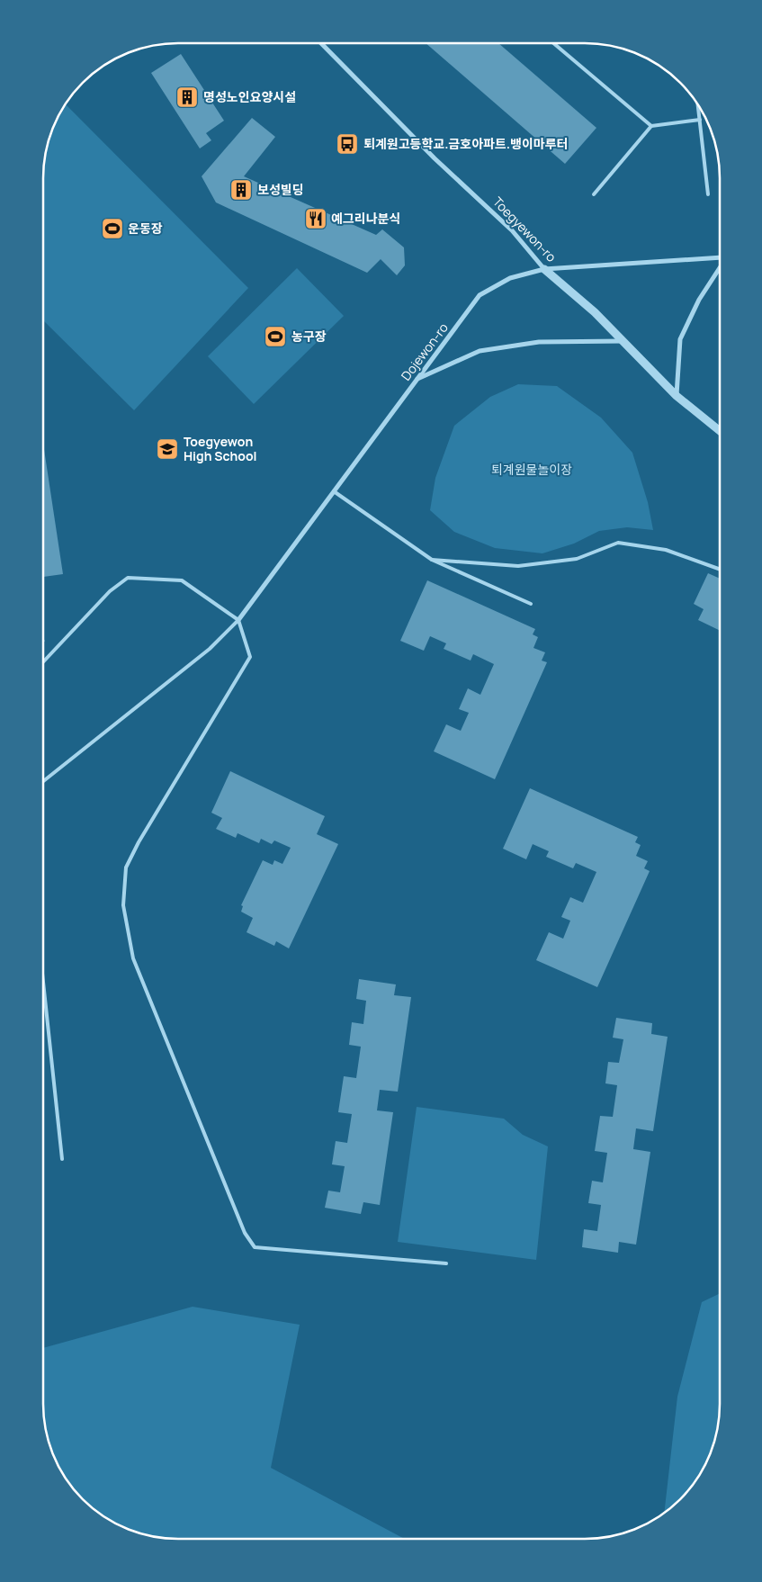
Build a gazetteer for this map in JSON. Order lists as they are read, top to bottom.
{
  "streets": {
    "street": ["Toegyewon-ro", "Dojewon-ro"]
  },
  "crossings": [
    ["Toegyewon-ro", "Dojewon-ro"]
  ],
  "parks": ["퇴계원물놀이장"],
  "places": {
    "building": ["명성노인요양시설", "보성빌딩"],
    "bus stop": ["퇴계원고등학교.금호아파트.뱅이마루터"],
    "restaurant": ["예그리나분식"],
    "sports": ["운동장", "농구장"],
    "school or university": ["Toegyewon High School"]
  }
}
